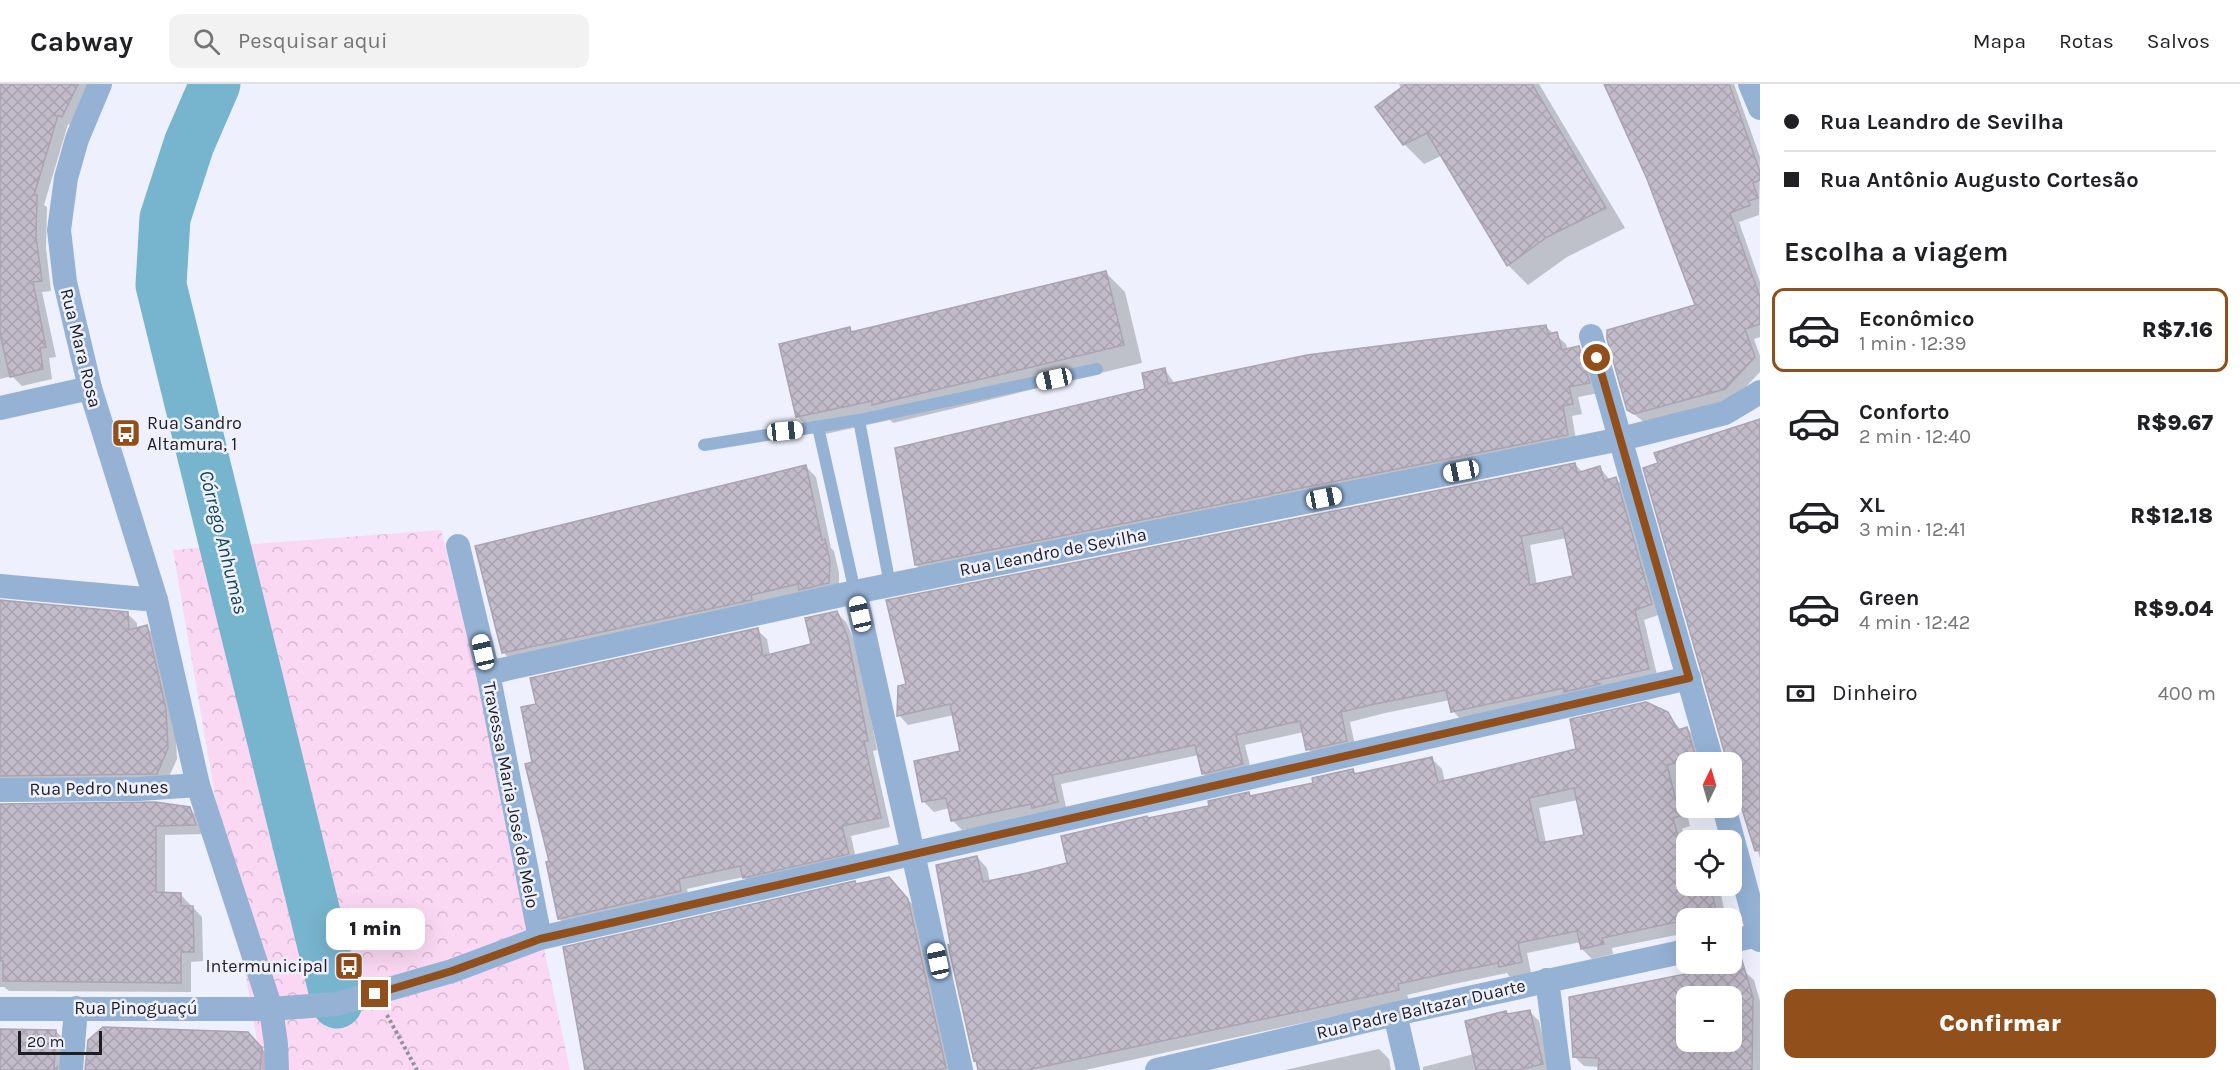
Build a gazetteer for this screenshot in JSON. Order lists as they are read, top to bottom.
{
  "streets": {
    "street": [
      "Rua Mara Rosa",
      "Rua Leandro de Sevilha",
      "Rua Pedro Nunes",
      "Travessa Maria José de Melo",
      "Rua Pinoguaçú",
      "Rua Padre Baltazar Duarte"
    ]
  },
  "crossings": [
    ["Rua Mara Rosa", "Rua Pedro Nunes"],
    ["Rua Mara Rosa", "Rua Pinoguaçú"],
    ["Rua Leandro de Sevilha", "Travessa Maria José de Melo"],
    ["Travessa Maria José de Melo", "Rua Pinoguaçú"]
  ],
  "water": ["Córrego Anhumas"],
  "places": {
    "bus stop": ["Rua Sandro Altamura, 1", "Intermunicipal"]
  },
  "scale_bar": "20 m",
  "north": "top",
  "page": {
    "header": "Cabway",
    "search": "Pesquisar aqui",
    "nav": ["Mapa", "Rotas", "Salvos"],
    "banner": ["Rua Leandro de Sevilha", "Rua Antônio Augusto Cortesão"],
    "heading": "Escolha a viagem",
    "list": [
      {
        "name": "Econômico",
        "note": "1 min · 12:39",
        "value": "R$7.16"
      },
      {
        "name": "Conforto",
        "note": "2 min · 12:40",
        "value": "R$9.67"
      },
      {
        "name": "XL",
        "note": "3 min · 12:41",
        "value": "R$12.18"
      },
      {
        "name": "Green",
        "note": "4 min · 12:42",
        "value": "R$9.04"
      }
    ],
    "pay": ["Dinheiro", "400 m"],
    "map_buttons": ["+", "−"],
    "bubble": "1 min",
    "buttons": "Confirmar",
    "scale": "20 m"
  }
}
